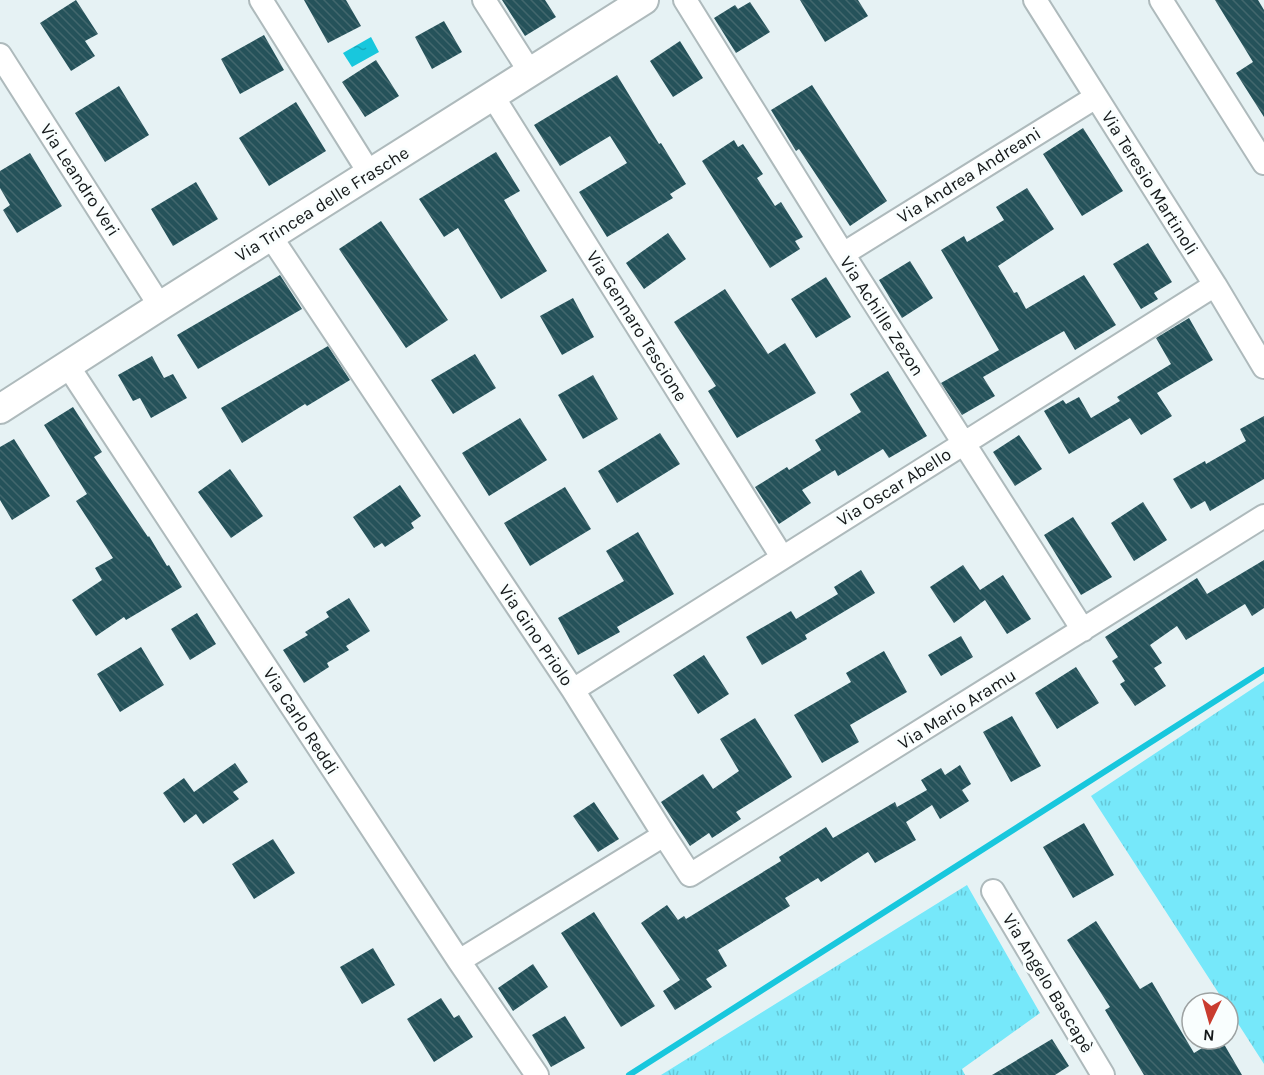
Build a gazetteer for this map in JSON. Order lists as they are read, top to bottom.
{
  "streets": {
    "street": [
      "Via Andrea Andreani",
      "Via Leandro Veri",
      "Via Teresio Martinoli",
      "Via Trincea delle Frasche",
      "Via Achille Zezon",
      "Via Gennaro Tescione",
      "Via Oscar Abello",
      "Via Gino Priolo",
      "Via Mario Aramu",
      "Via Carlo Reddi",
      "Via Angelo Bascapè"
    ]
  },
  "crossings": [
    ["Via Andrea Andreani", "Via Teresio Martinoli"],
    ["Via Andrea Andreani", "Via Achille Zezon"],
    ["Via Leandro Veri", "Via Trincea delle Frasche"],
    ["Via Teresio Martinoli", "Via Oscar Abello"],
    ["Via Trincea delle Frasche", "Via Gennaro Tescione"],
    ["Via Trincea delle Frasche", "Via Gino Priolo"],
    ["Via Trincea delle Frasche", "Via Carlo Reddi"],
    ["Via Achille Zezon", "Via Oscar Abello"],
    ["Via Achille Zezon", "Via Mario Aramu"],
    ["Via Gennaro Tescione", "Via Oscar Abello"],
    ["Via Oscar Abello", "Via Gino Priolo"],
    ["Via Gino Priolo", "Via Mario Aramu"]
  ],
  "north": "bottom"
}
